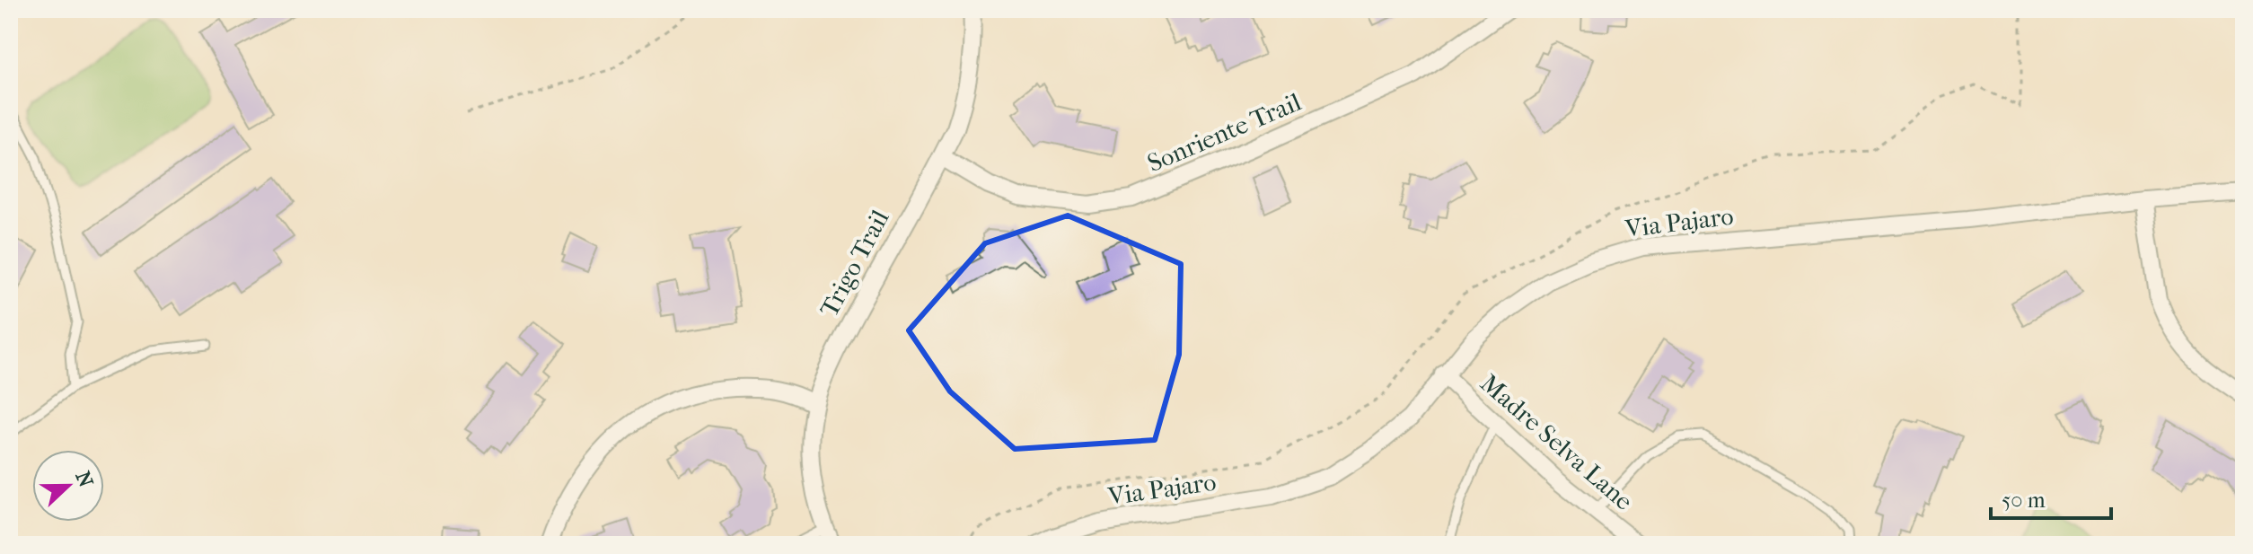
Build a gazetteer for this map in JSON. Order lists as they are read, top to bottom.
{
  "streets": {
    "street": [
      "Sonriente Trail",
      "Via Pajaro",
      "Trigo Trail",
      "Madre Selva Lane"
    ]
  },
  "crossings": [
    ["Sonriente Trail", "Trigo Trail"],
    ["Via Pajaro", "Madre Selva Lane"]
  ],
  "scale_bar": "50 m",
  "north": "right"
}
